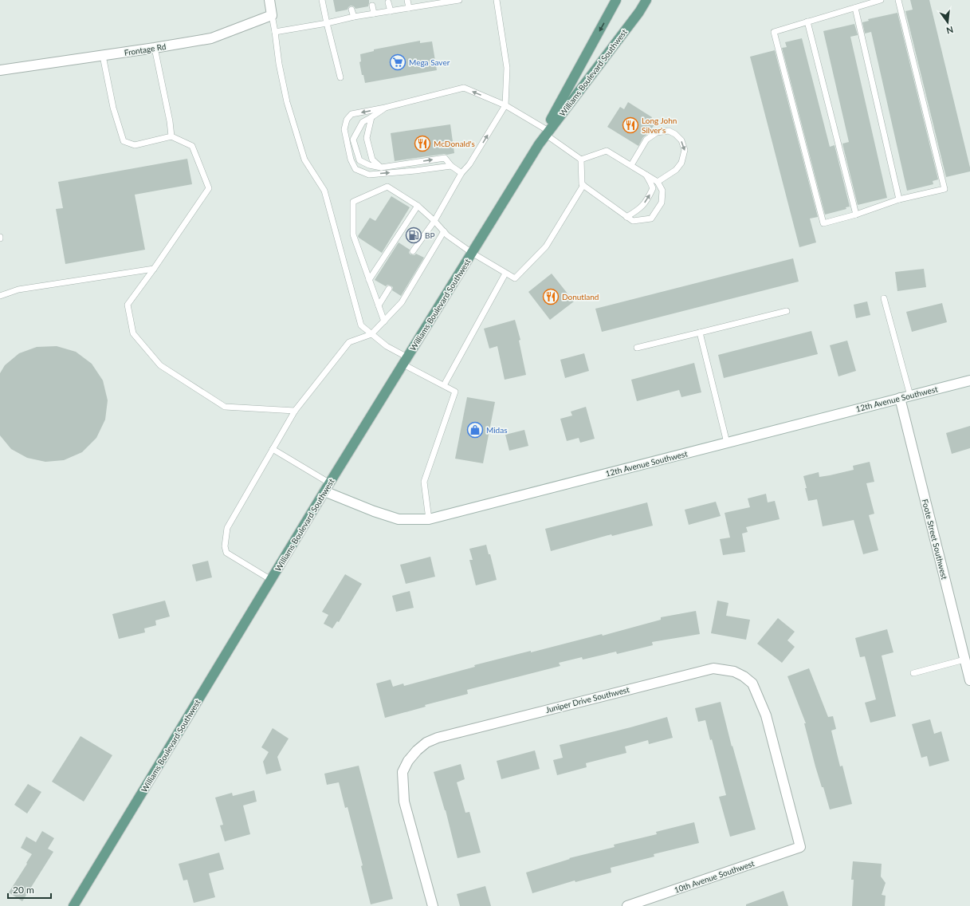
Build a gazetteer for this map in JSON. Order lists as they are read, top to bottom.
{
  "streets": {
    "main road": ["Williams Boulevard Southwest"],
    "street": [
      "Frontage Rd",
      "12th Avenue Southwest",
      "Foote Street Southwest",
      "Juniper Drive Southwest",
      "10th Avenue Southwest"
    ]
  },
  "crossings": [
    ["Williams Boulevard Southwest", "12th Avenue Southwest"],
    ["12th Avenue Southwest", "Foote Street Southwest"],
    ["Juniper Drive Southwest", "10th Avenue Southwest"]
  ],
  "places": {
    "supermarket": ["Mega Saver"],
    "restaurant": ["Long John Silver's", "McDonald's", "Donutland"],
    "fuel station": ["BP"],
    "shop": ["Midas"]
  },
  "scale_bar": "20 m",
  "north": "bottom"
}
